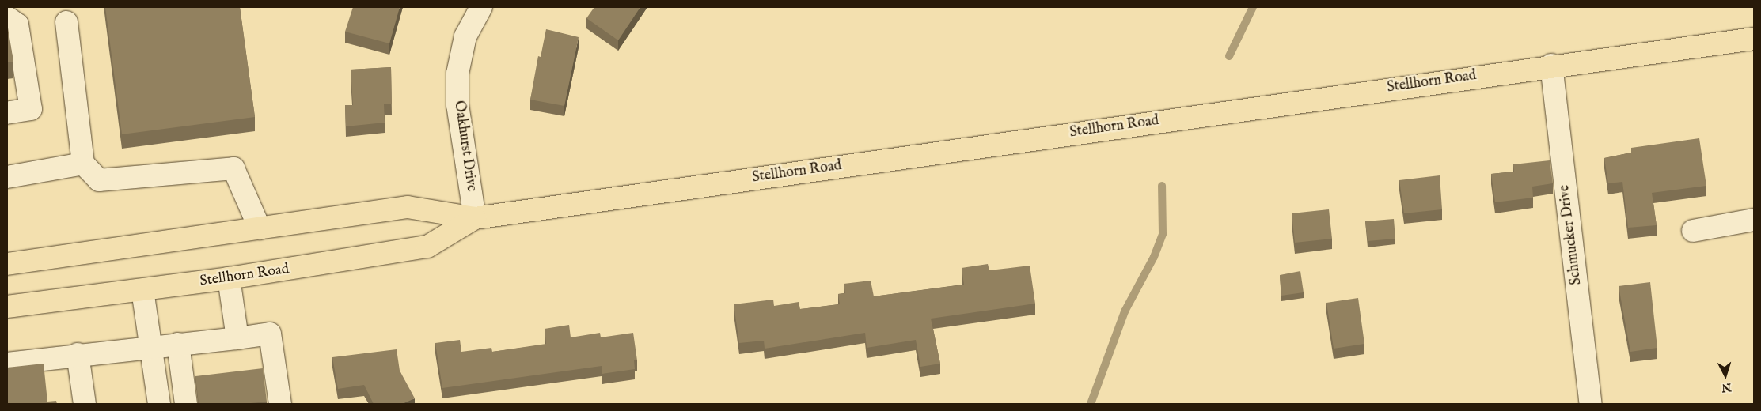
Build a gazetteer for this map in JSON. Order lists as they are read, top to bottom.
{
  "streets": {
    "main road": ["Stellhorn Road"],
    "street": ["Oakhurst Drive", "Schmucker Drive"]
  },
  "crossings": [
    ["Stellhorn Road", "Oakhurst Drive"],
    ["Stellhorn Road", "Schmucker Drive"]
  ],
  "north": "bottom"
}
